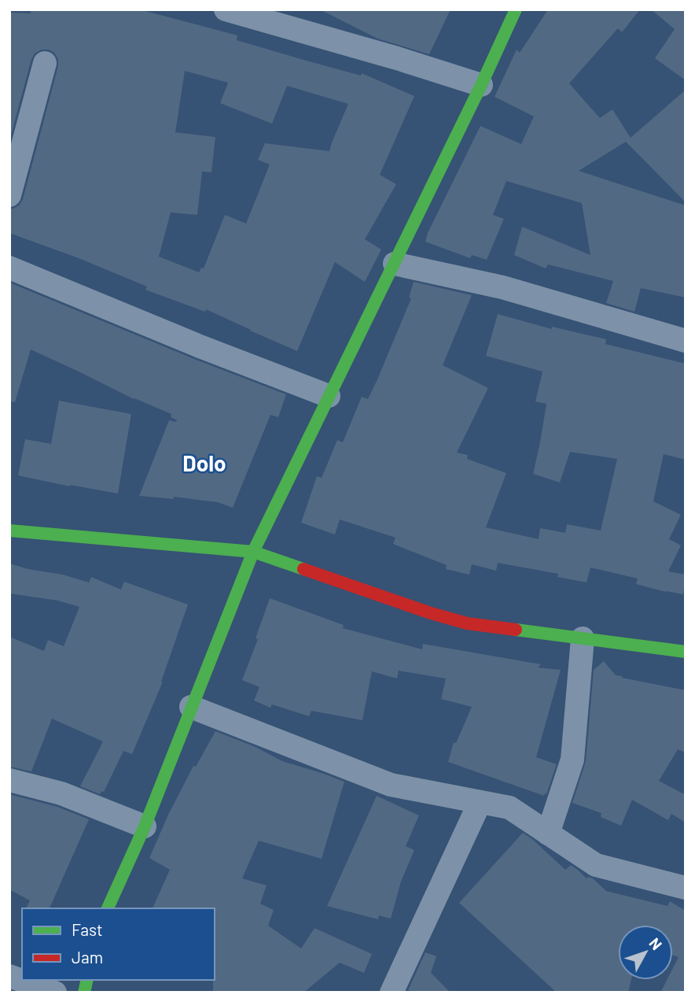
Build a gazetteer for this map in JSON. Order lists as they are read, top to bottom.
{
  "districts": ["Dolo"],
  "legend": ["Fast", "Jam"],
  "north": "top right"
}
